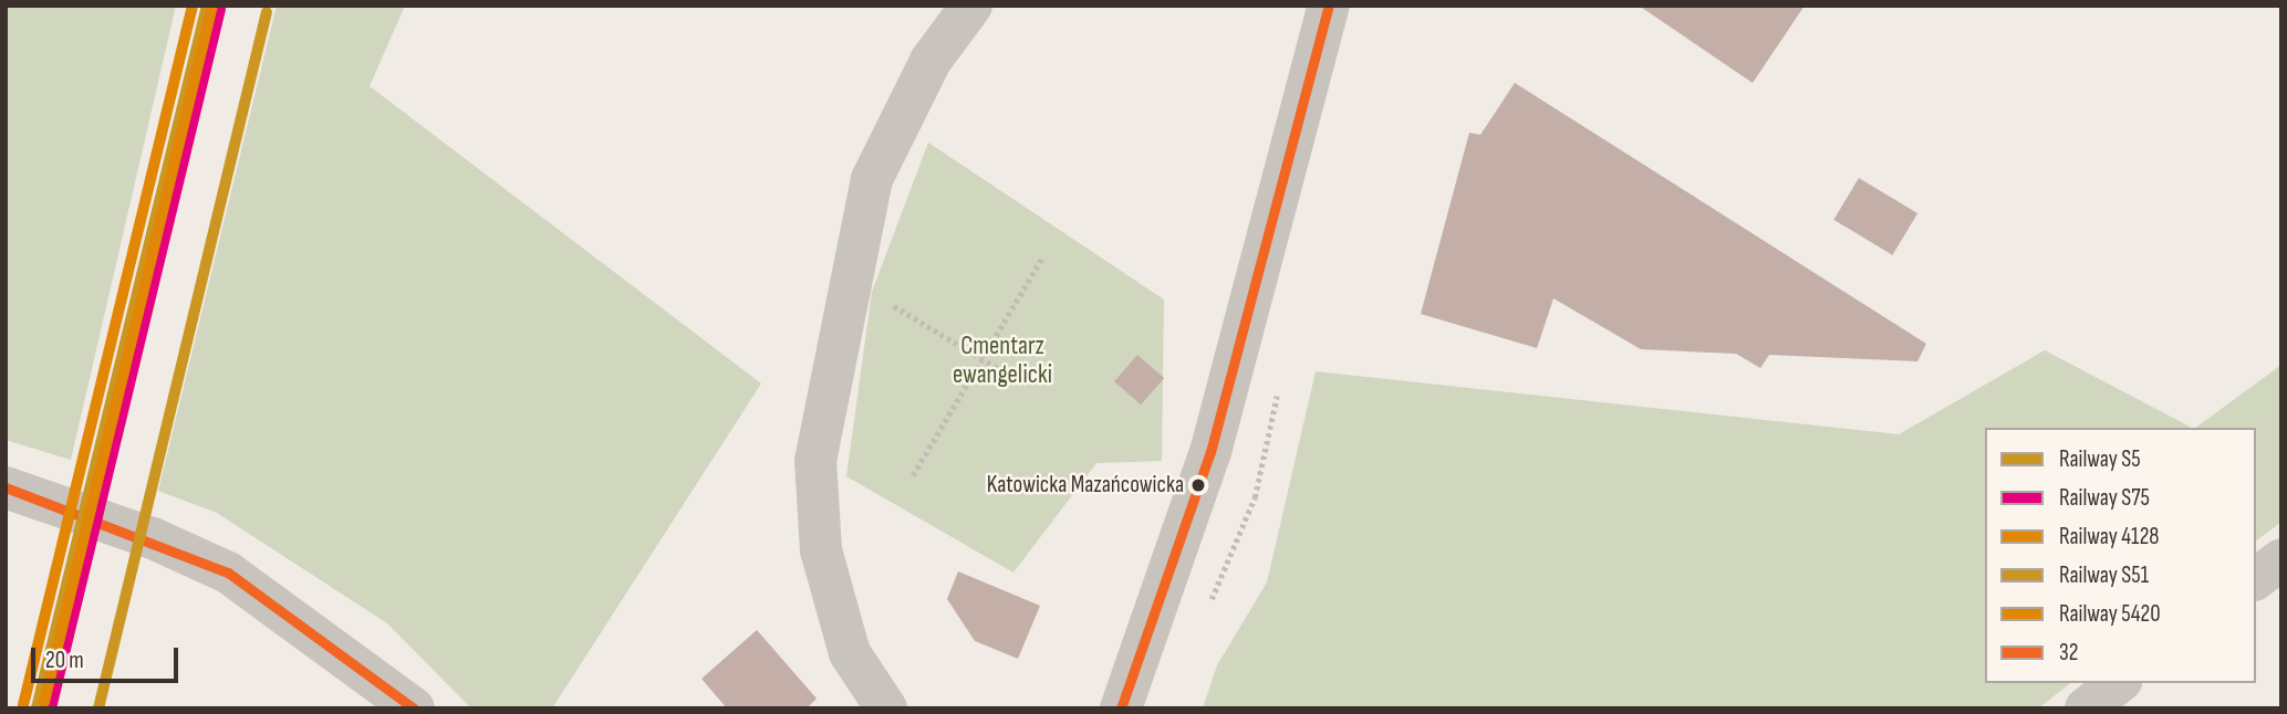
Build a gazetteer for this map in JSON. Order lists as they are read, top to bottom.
{
  "parks": ["Cmentarz ewangelicki"],
  "places": ["Katowicka Mazańcowicka"],
  "lines": [
    "rail line S5",
    "rail line 4128",
    "rail line 5420",
    "transit line 32",
    "rail line S75",
    "rail line S51"
  ],
  "legend": [
    "Railway S5",
    "Railway S75",
    "Railway 4128",
    "Railway S51",
    "Railway 5420",
    "32"
  ],
  "scale_bar": "20 m"
}
